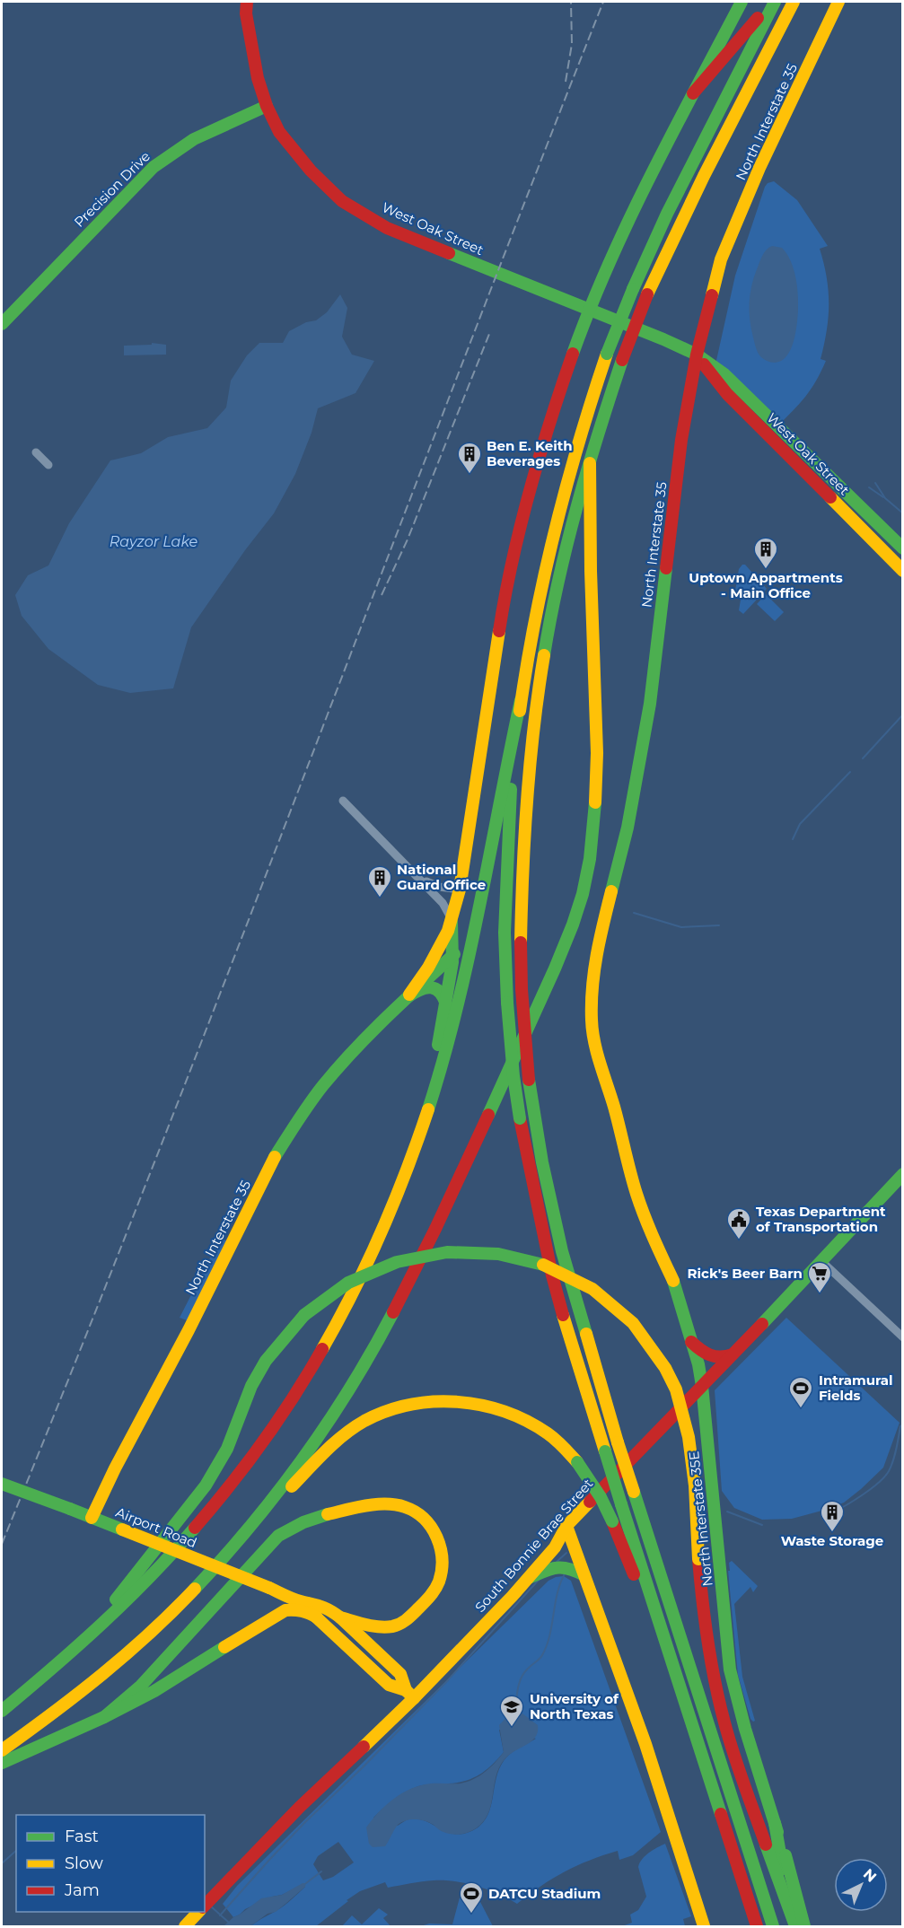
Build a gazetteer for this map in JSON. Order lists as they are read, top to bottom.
{
  "streets": {
    "main road": [
      "North Interstate 35",
      "Precision Drive",
      "West Oak Street",
      "North Interstate 35E",
      "Airport Road",
      "South Bonnie Brae Street"
    ]
  },
  "crossings": [
    ["North Interstate 35", "West Oak Street"],
    ["North Interstate 35", "North Interstate 35E"],
    ["North Interstate 35", "Airport Road"],
    ["Precision Drive", "West Oak Street"],
    ["North Interstate 35E", "South Bonnie Brae Street"],
    ["Airport Road", "South Bonnie Brae Street"]
  ],
  "water": ["Rayzor Lake"],
  "places": {
    "building": [
      "Ben E. Keith Beverages",
      "Uptown Appartments - Main Office",
      "National Guard Office",
      "Waste Storage"
    ],
    "public building": ["Texas Department of Transportation"],
    "supermarket": ["Rick's Beer Barn"],
    "sports": ["Intramural Fields", "DATCU Stadium"],
    "school or university": ["University of North Texas"]
  },
  "legend": ["Fast", "Slow", "Jam"],
  "north": "top right"
}
